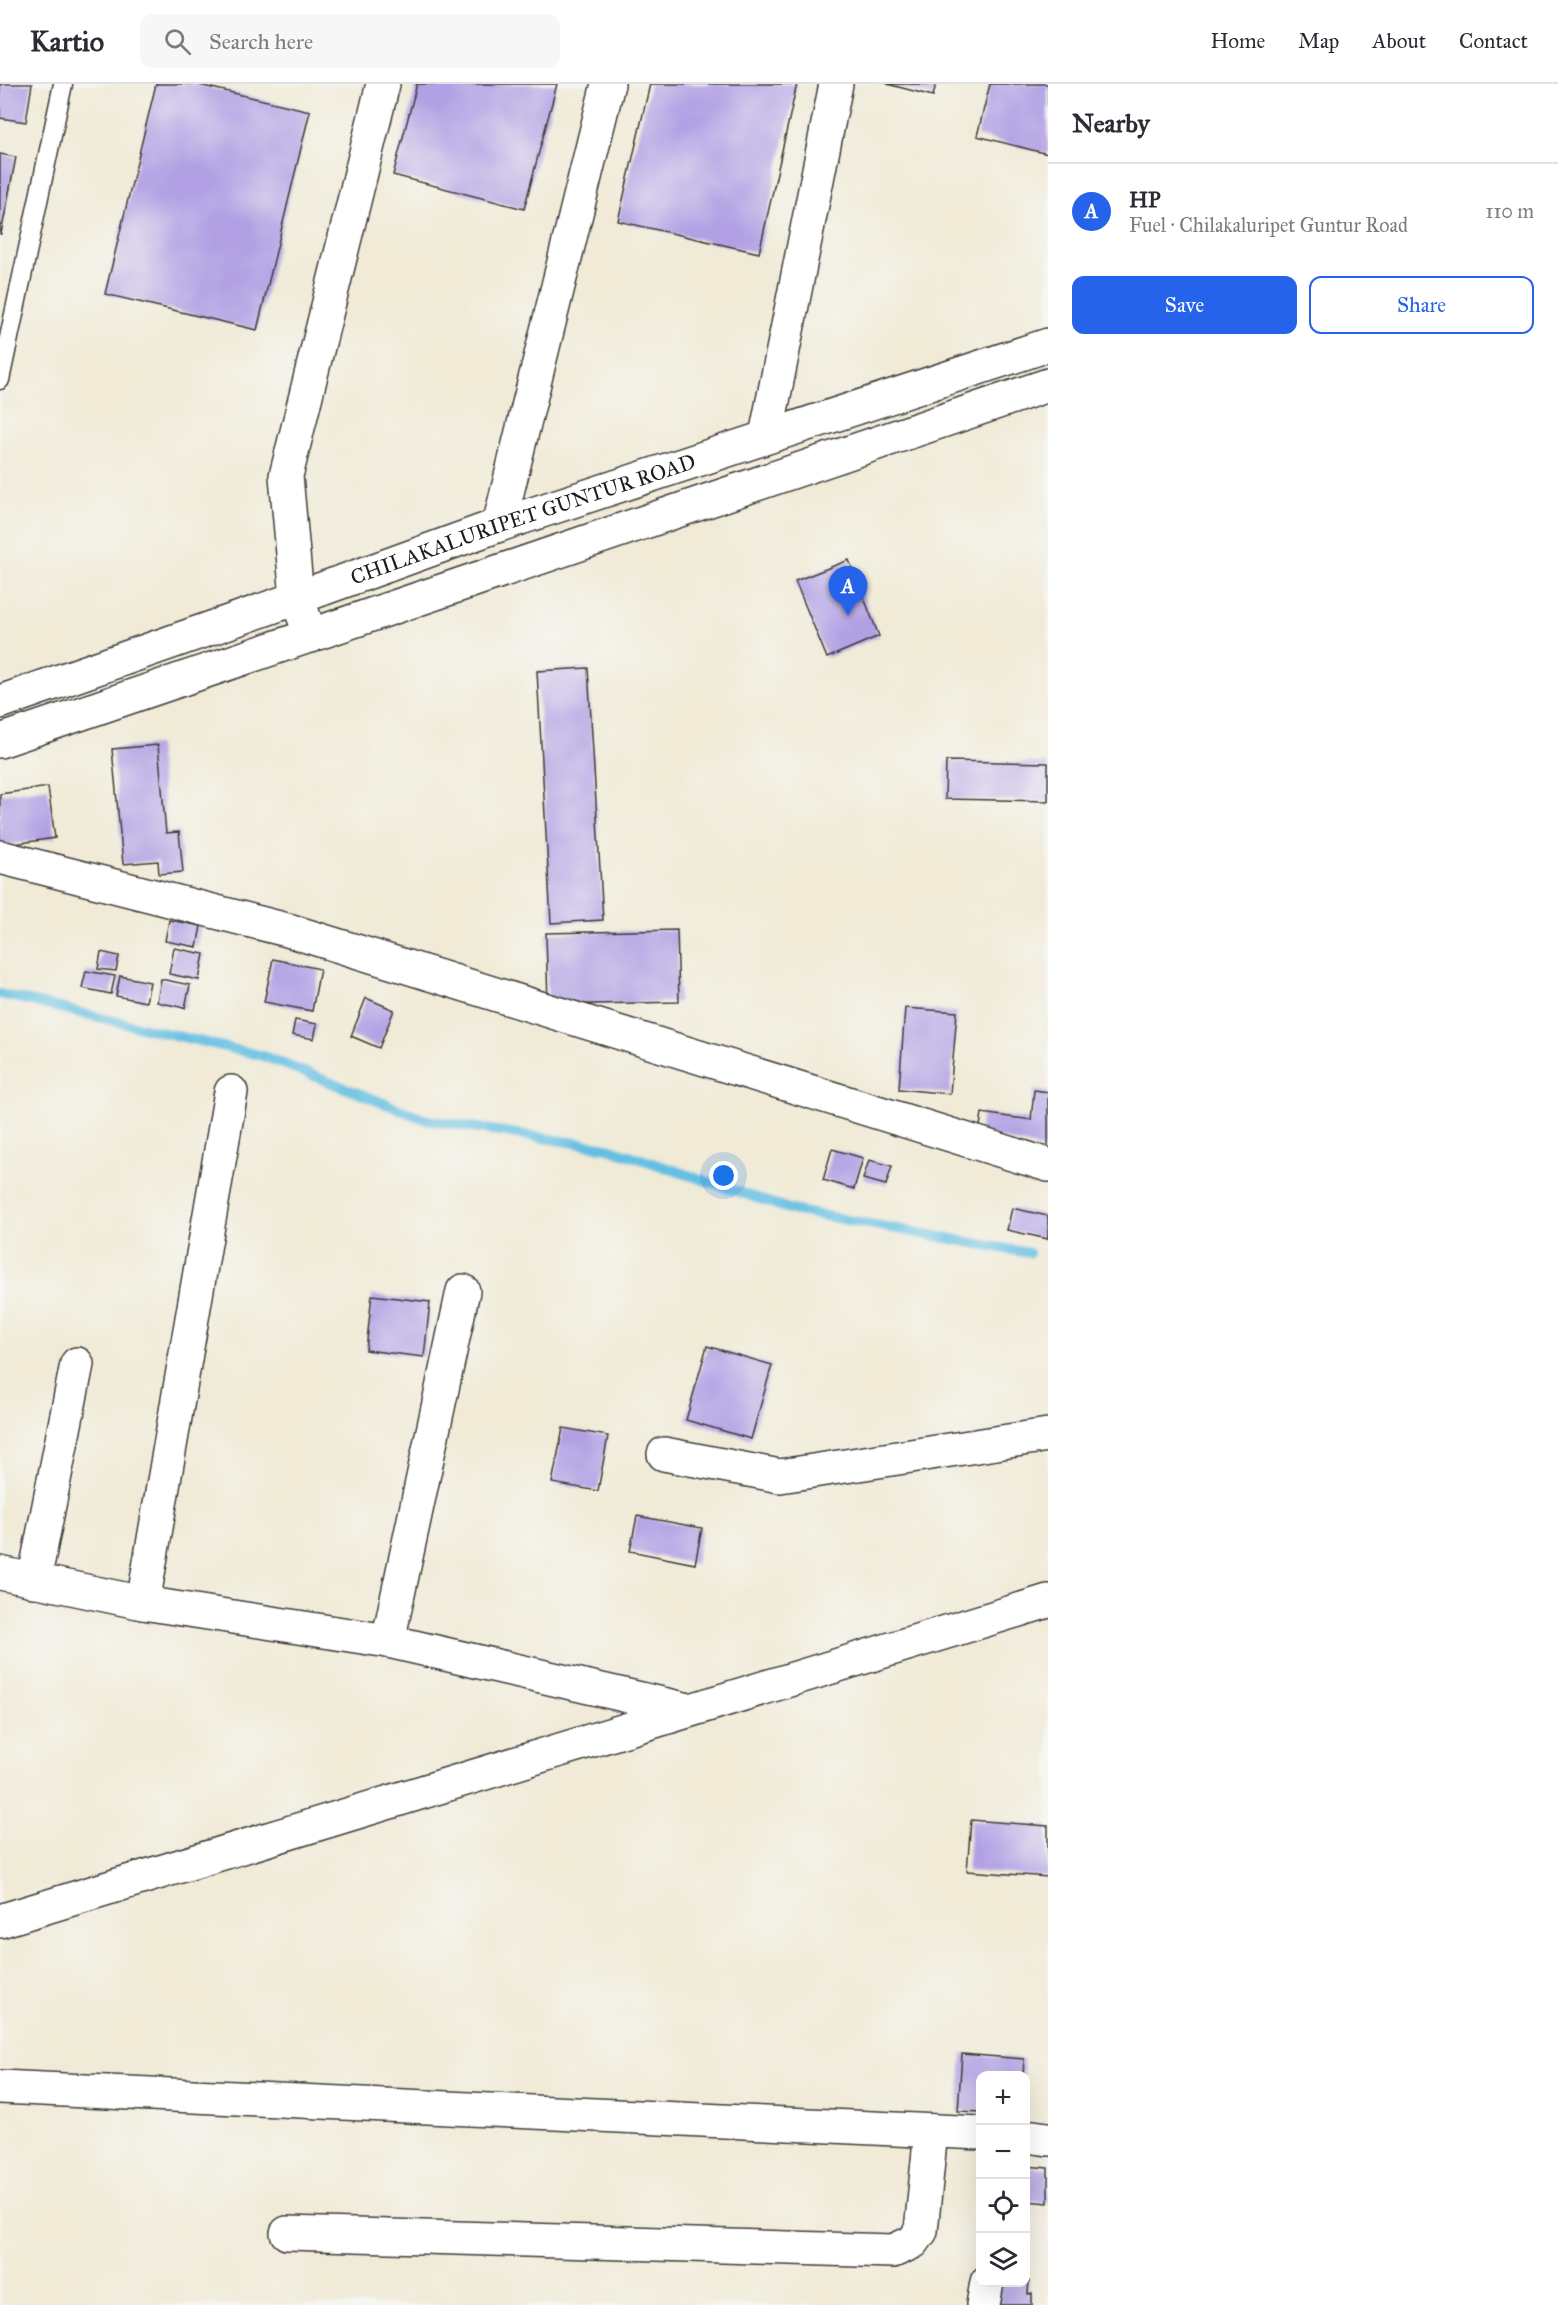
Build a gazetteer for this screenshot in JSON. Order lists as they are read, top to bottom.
{
  "streets": {
    "main road": ["CHILAKALURIPET GUNTUR ROAD"]
  },
  "page": {
    "header": "Kartio",
    "search": "Search here",
    "nav": [
      "Home",
      "Map",
      "About",
      "Contact"
    ],
    "heading": "Nearby",
    "list": [
      {
        "mark": "A",
        "name": "HP",
        "note": "Fuel · Chilakaluripet Guntur Road",
        "value": "110 m"
      }
    ],
    "buttons": ["Save", "Share"],
    "pins": "A",
    "map_buttons": ["+", "−"]
  }
}
